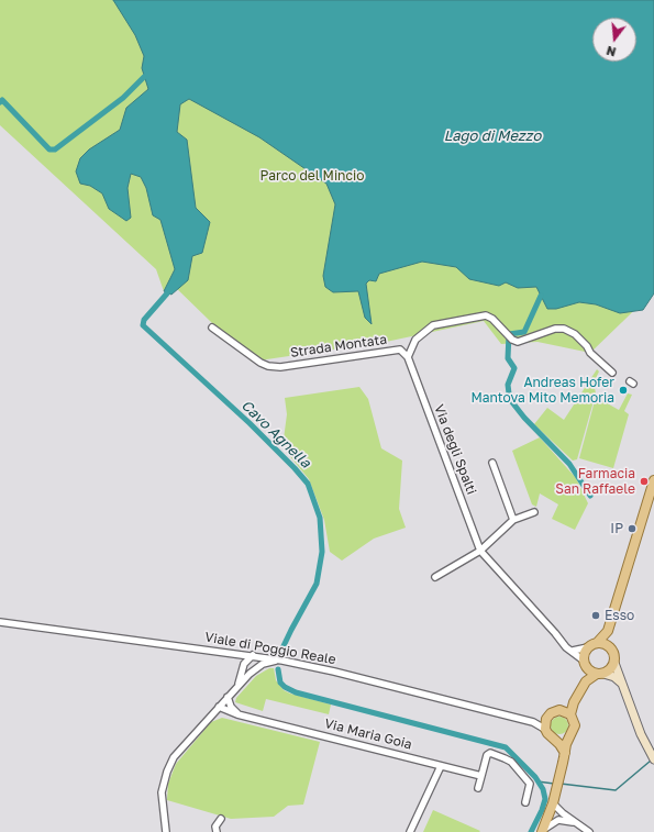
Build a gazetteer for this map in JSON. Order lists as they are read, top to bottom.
{
  "streets": {
    "street": [
      "Strada Montata",
      "Via degli Spalti",
      "Viale di Poggio Reale",
      "Via Maria Goia"
    ]
  },
  "crossings": [
    ["Strada Montata", "Via degli Spalti"]
  ],
  "water": ["Lago di Mezzo", "Cavo Agnella"],
  "parks": ["Parco del Mincio"],
  "places": [
    "Andreas Hofer Mantova Mito Memoria",
    "Farmacia San Raffaele",
    "IP",
    "Esso"
  ],
  "north": "bottom"
}
